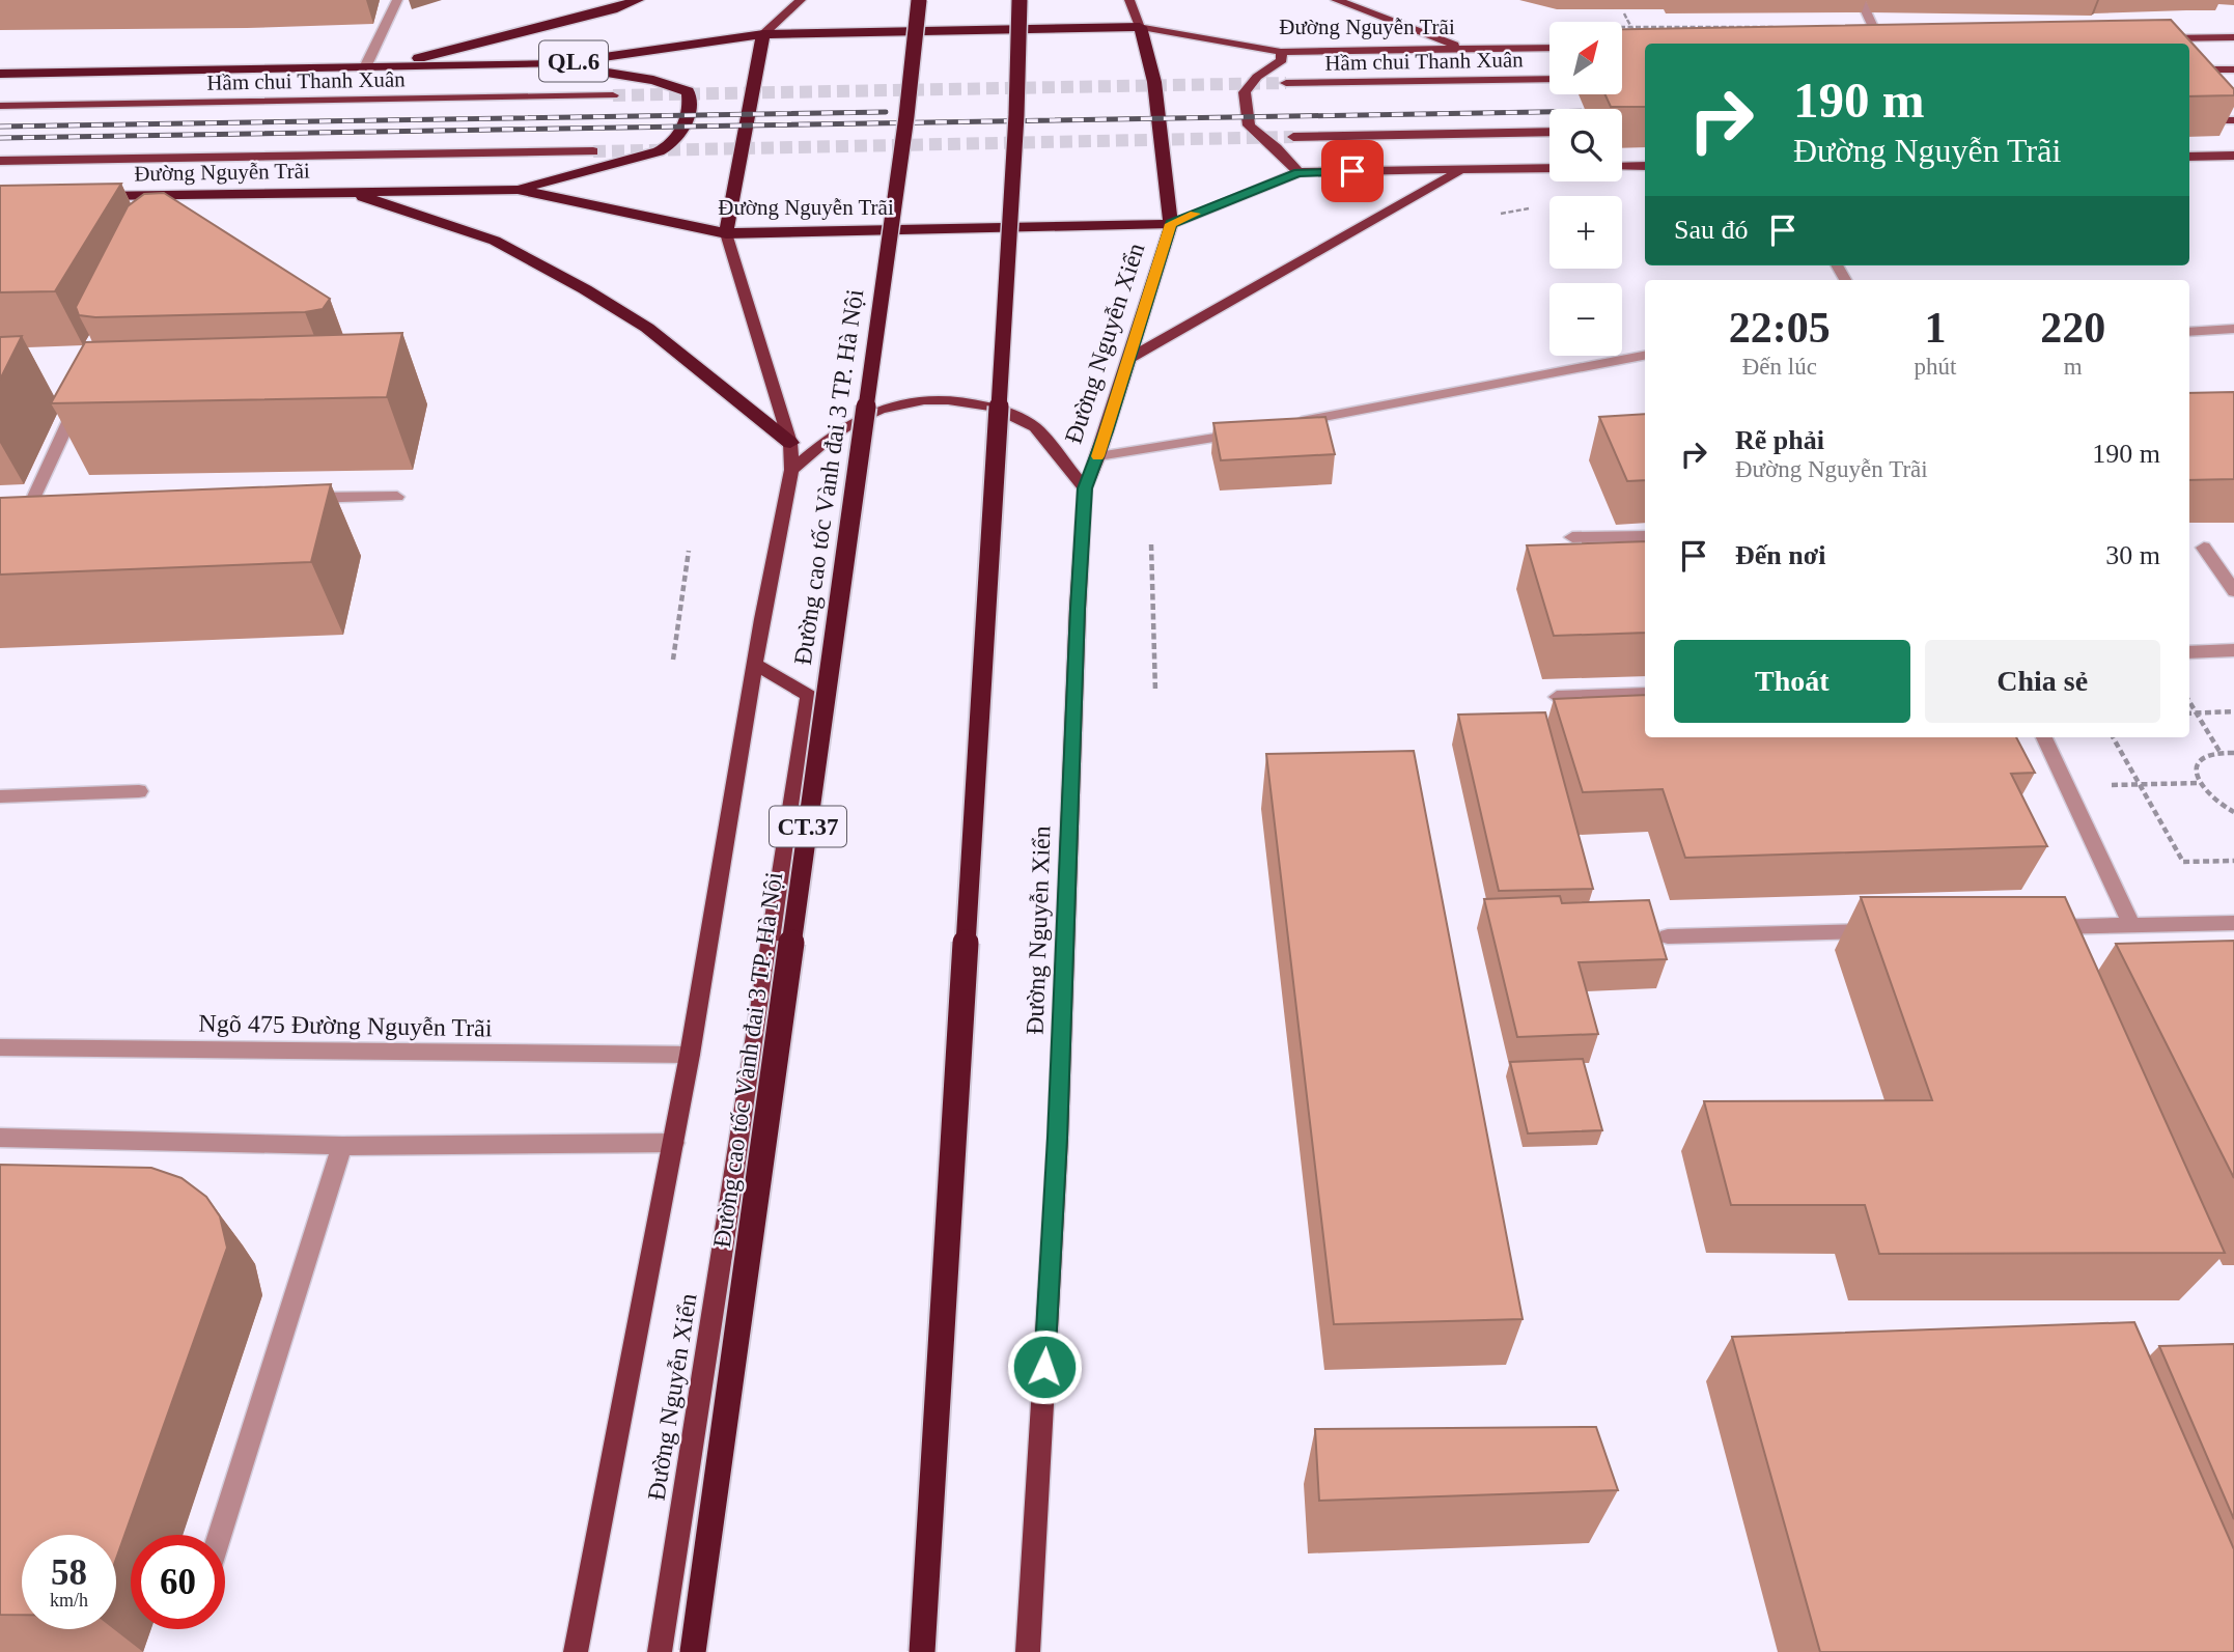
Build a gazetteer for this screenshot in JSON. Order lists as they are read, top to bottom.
{
  "streets": {
    "highway": [
      "Đường Nguyễn Trãi",
      "QL.6",
      "Đường Nguyễn Xiển",
      "Đường cao tốc Vành đai 3 TP. Hà Nội",
      "CT.37"
    ],
    "main road": ["Hầm chui Thanh Xuân"],
    "street": ["Ngõ 475 Đường Nguyễn Trãi"]
  },
  "crossings": [
    ["Đường Nguyễn Trãi", "Đường Nguyễn Xiển"],
    ["Đường Nguyễn Xiển", "Ngõ 475 Đường Nguyễn Trãi"]
  ],
  "north": "top right",
  "page": {
    "map_buttons": ["+", "−"],
    "turn": ["190 m", "Đường Nguyễn Trãi"],
    "then": "Sau đó",
    "eta": [
      "22:05",
      "Đến lúc",
      "1",
      "phút",
      "220",
      "m"
    ],
    "list": [
      {
        "name": "Rẽ phải",
        "note": "Đường Nguyễn Trãi",
        "value": "190 m"
      },
      {
        "name": "Đến nơi",
        "value": "30 m"
      }
    ],
    "buttons": ["Thoát", "Chia sẻ"],
    "speed": "58 km/h",
    "limit": "60"
  }
}
